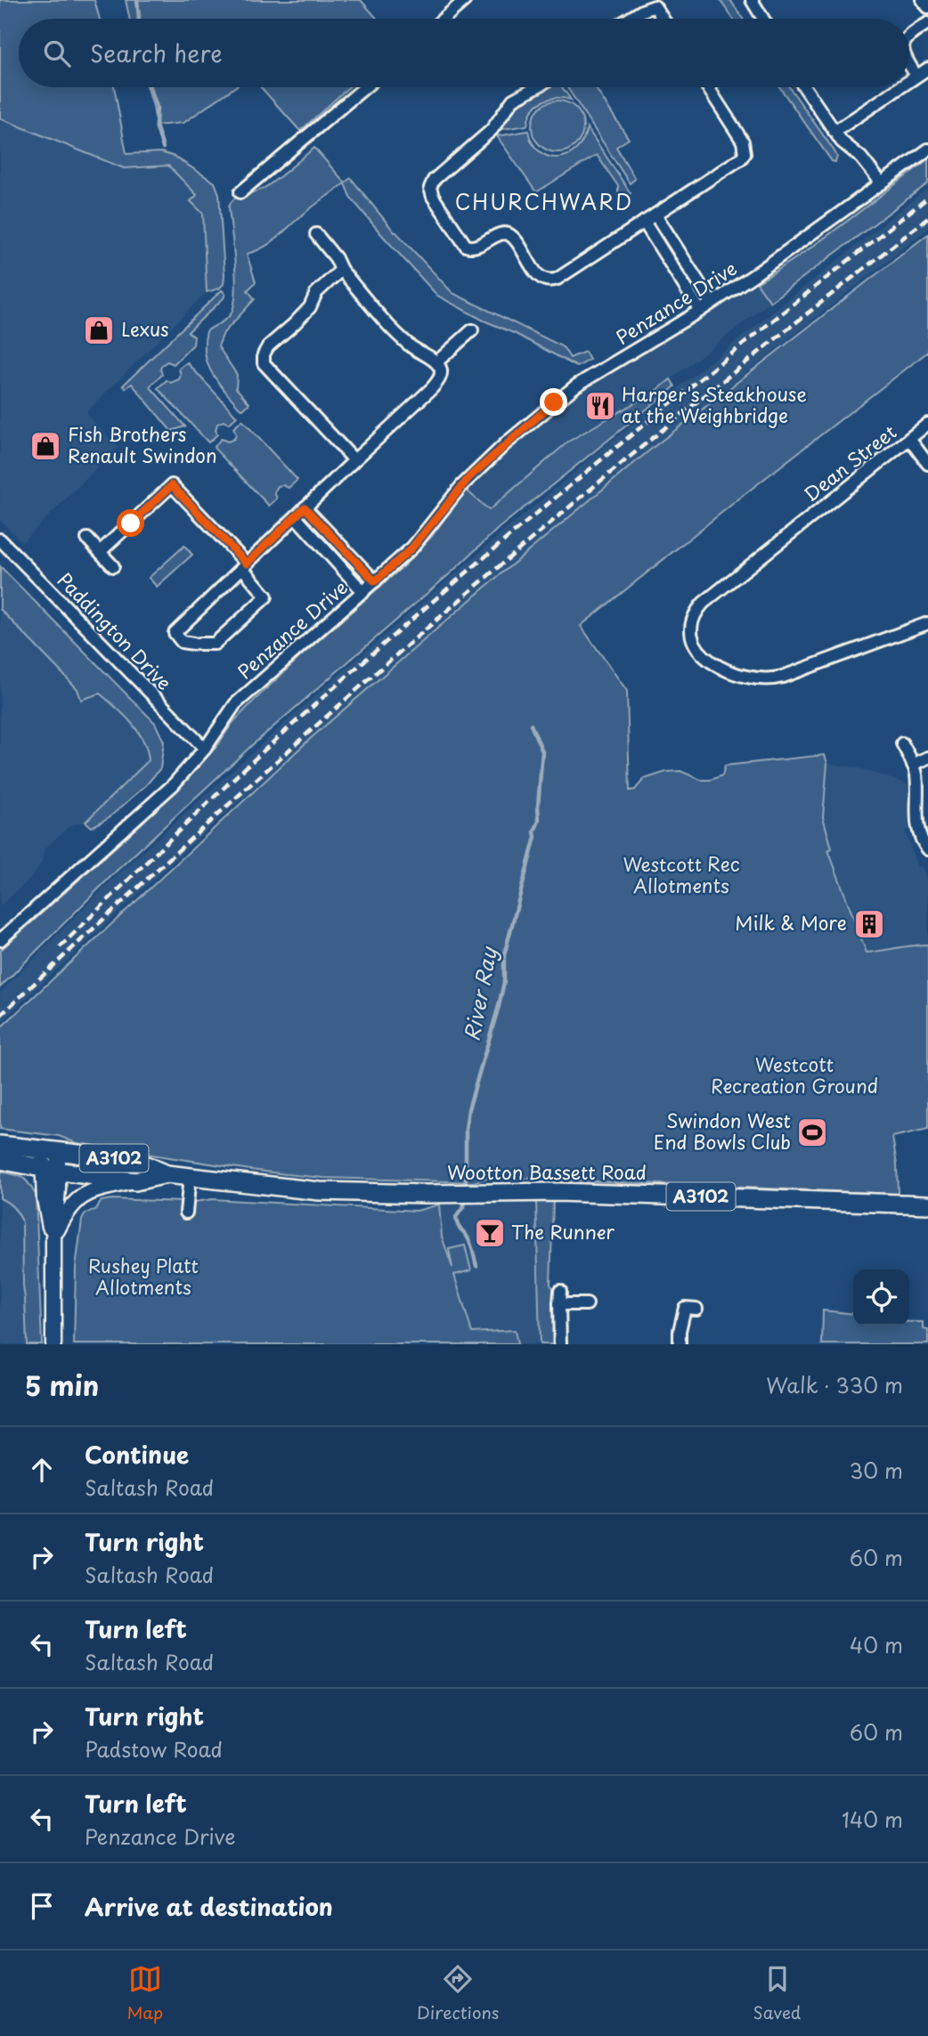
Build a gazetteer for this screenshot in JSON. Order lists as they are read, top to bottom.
{
  "streets": {
    "main road": ["A3102", "Wootton Bassett Road"],
    "street": ["Penzance Drive", "Dean Street", "Paddington Drive"]
  },
  "crossings": [
    ["Penzance Drive", "Paddington Drive"]
  ],
  "districts": ["CHURCHWARD"],
  "water": ["River Ray"],
  "parks": ["Westcott Rec Allotments", "Westcott Recreation Ground", "Rushey Platt Allotments"],
  "places": {
    "shop": ["Lexus", "Fish Brothers Renault Swindon"],
    "restaurant": ["Harper's Steakhouse at the Weighbridge"],
    "building": ["Milk & More"],
    "sports": ["Swindon West End Bowls Club"],
    "bar": ["The Runner"]
  },
  "page": {
    "search": "Search here",
    "heading": ["5 min", "Walk · 330 m"],
    "list": [
      ["Continue", "Saltash Road", "30 m"],
      ["Turn right", "Saltash Road", "60 m"],
      ["Turn left", "Saltash Road", "40 m"],
      ["Turn right", "Padstow Road", "60 m"],
      ["Turn left", "Penzance Drive", "140 m"],
      "Arrive at destination"
    ],
    "nav": ["Map", "Directions", "Saved"]
  }
}
